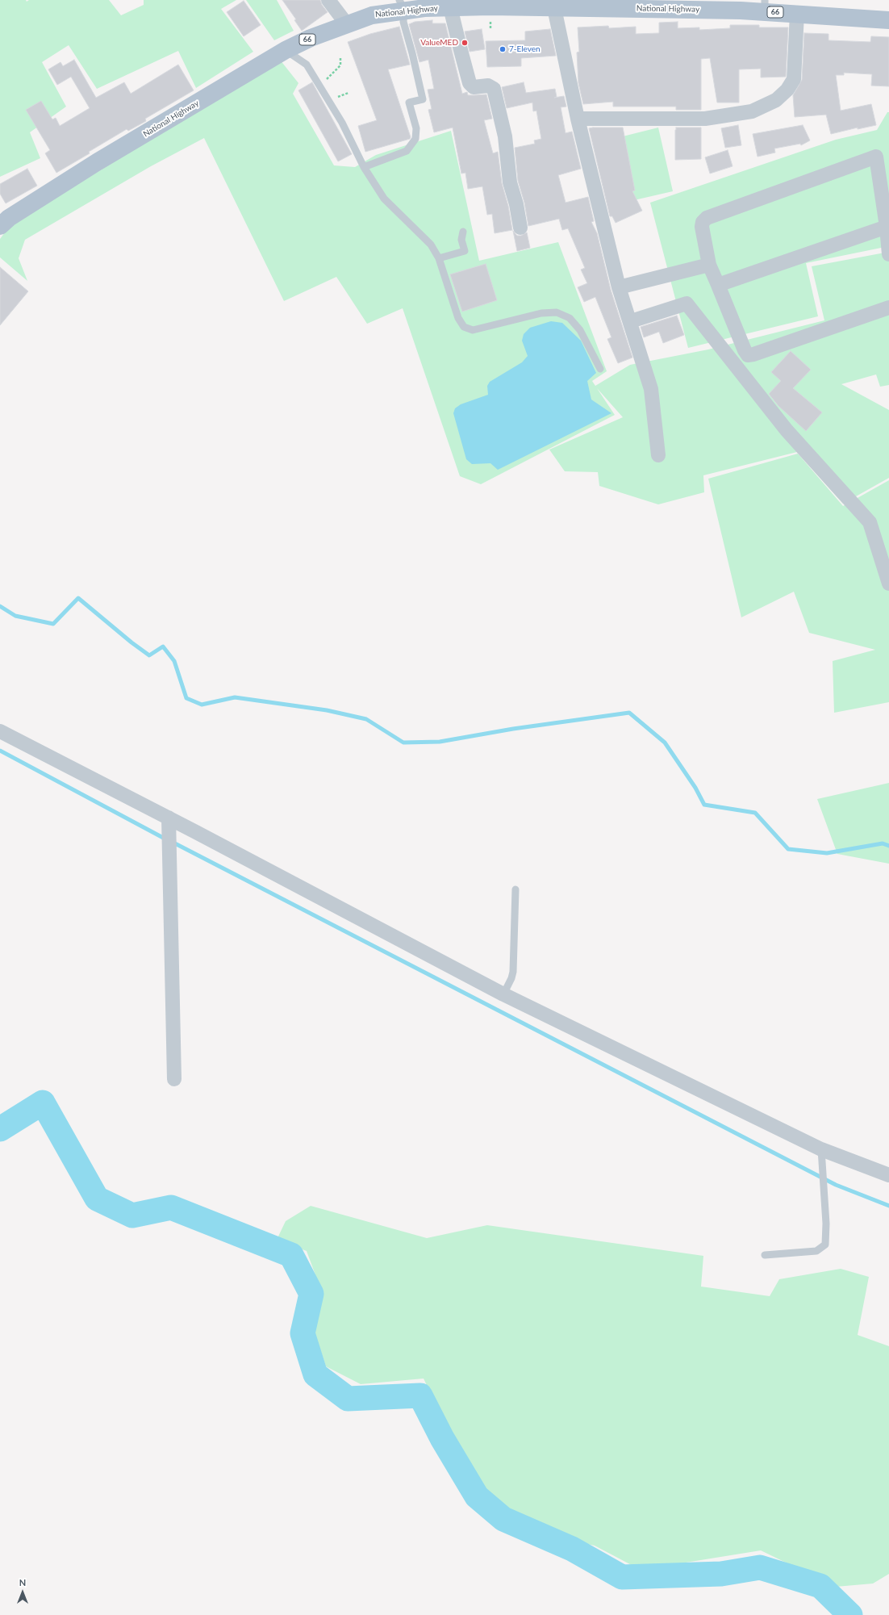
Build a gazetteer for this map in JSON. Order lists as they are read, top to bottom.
{
  "streets": {
    "main road": ["National Highway", "66"]
  },
  "places": ["ValueMED", "7-Eleven"],
  "north": "top"
}
